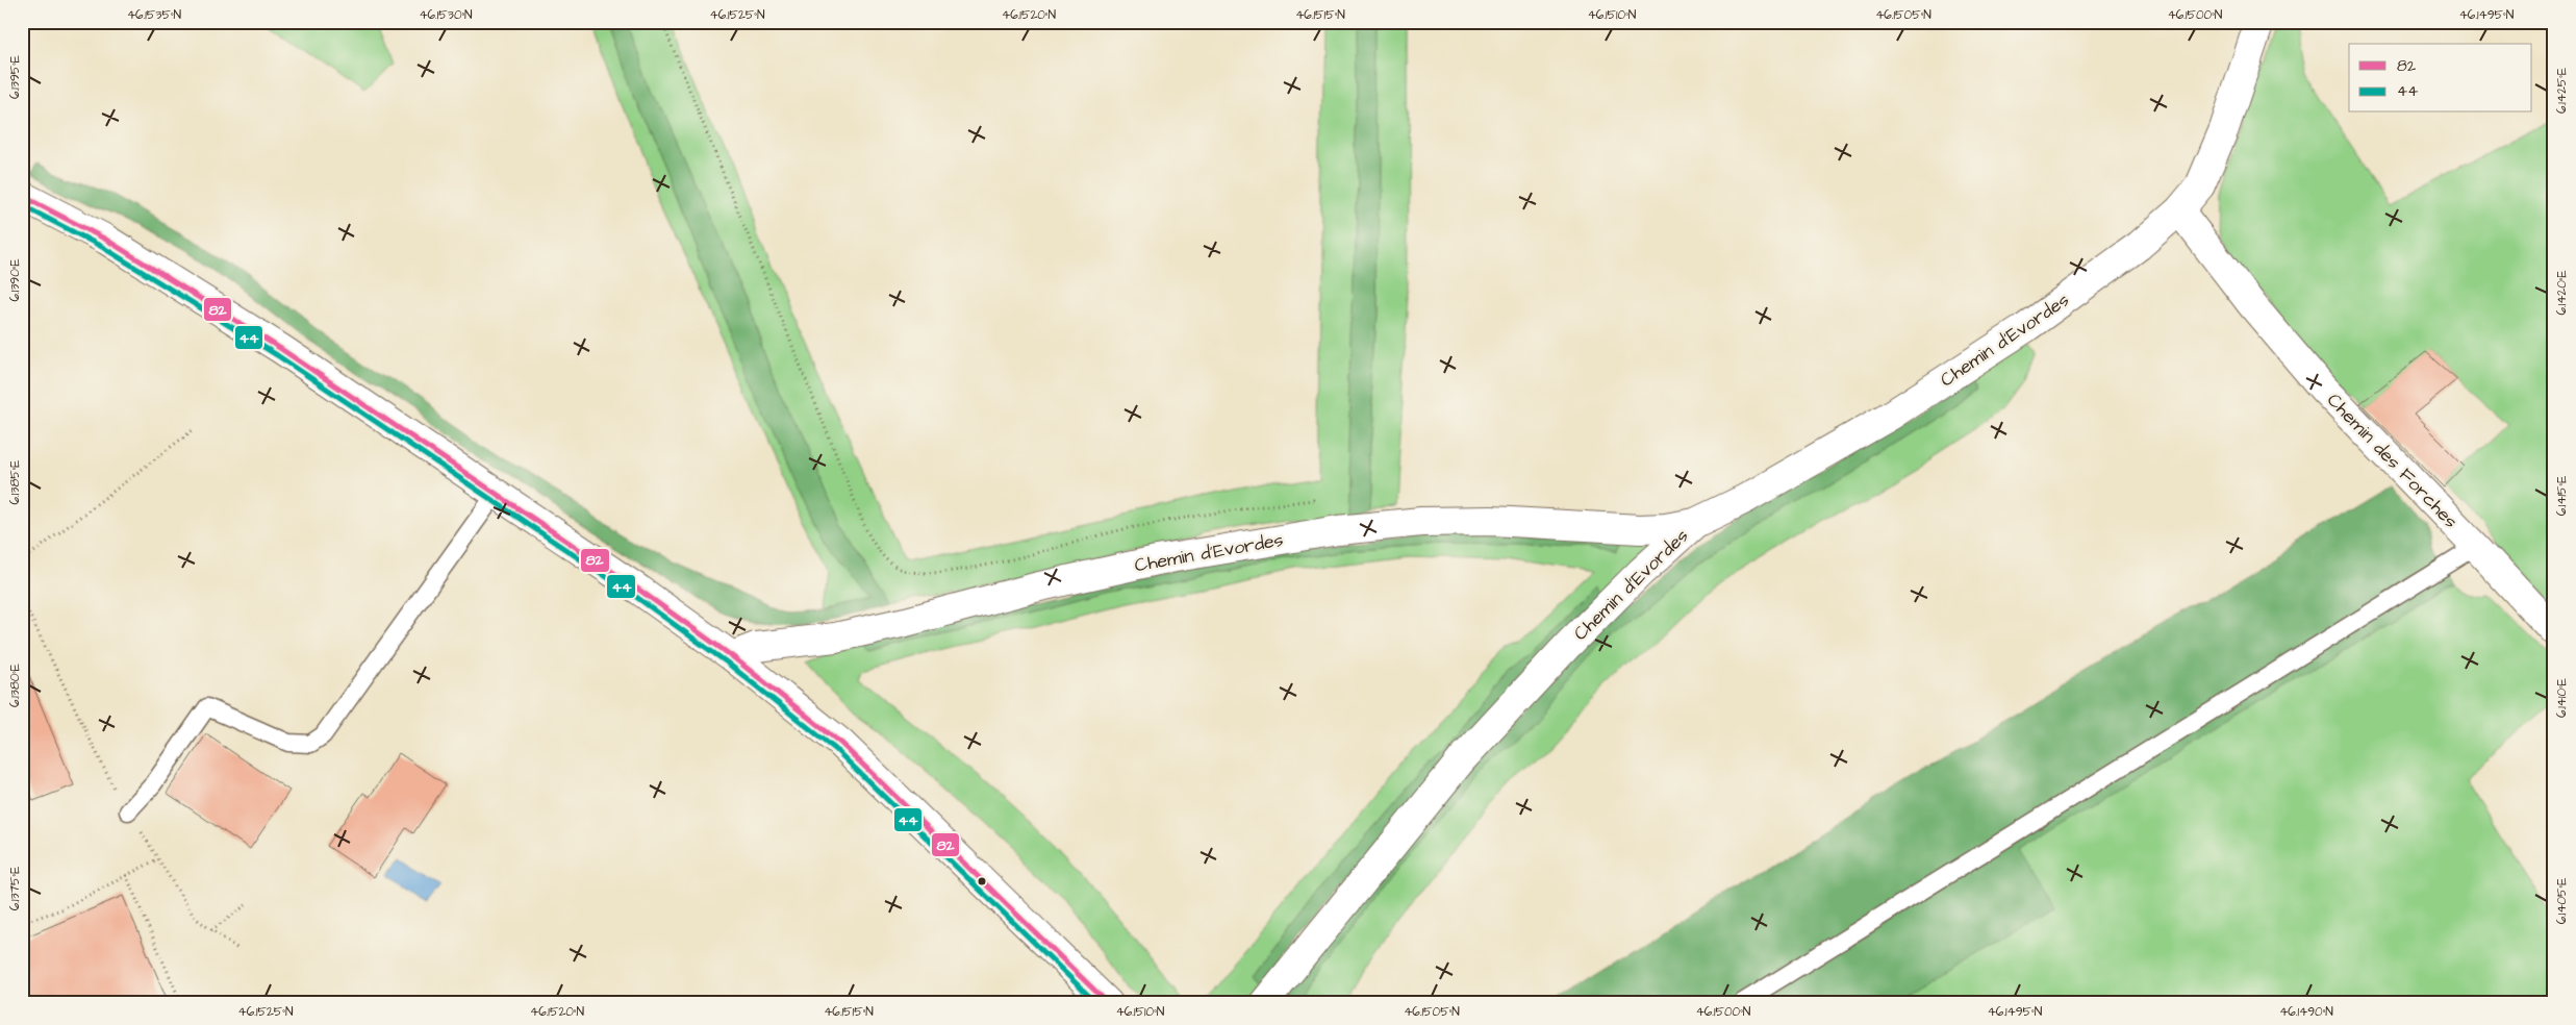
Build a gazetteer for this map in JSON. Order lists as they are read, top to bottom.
{
  "streets": {
    "street": ["Chemin d'Evordes", "Chemin des Forches"]
  },
  "crossings": [
    ["Chemin d'Evordes", "Chemin des Forches"]
  ],
  "lines": ["transit line 82", "transit line 44"],
  "legend": ["82", "44"],
  "coordinates": [
    "46.1535°N",
    "46.1530°N",
    "46.1525°N",
    "46.1520°N",
    "46.1515°N",
    "46.1510°N",
    "46.1505°N",
    "46.1500°N",
    "46.1495°N",
    "6.1395°E",
    "6.1425°E",
    "6.1390°E",
    "6.1420°E",
    "6.1385°E",
    "6.1415°E",
    "6.1380°E",
    "6.1410°E",
    "6.1375°E",
    "6.1405°E",
    "46.1490°N"
  ]
}
